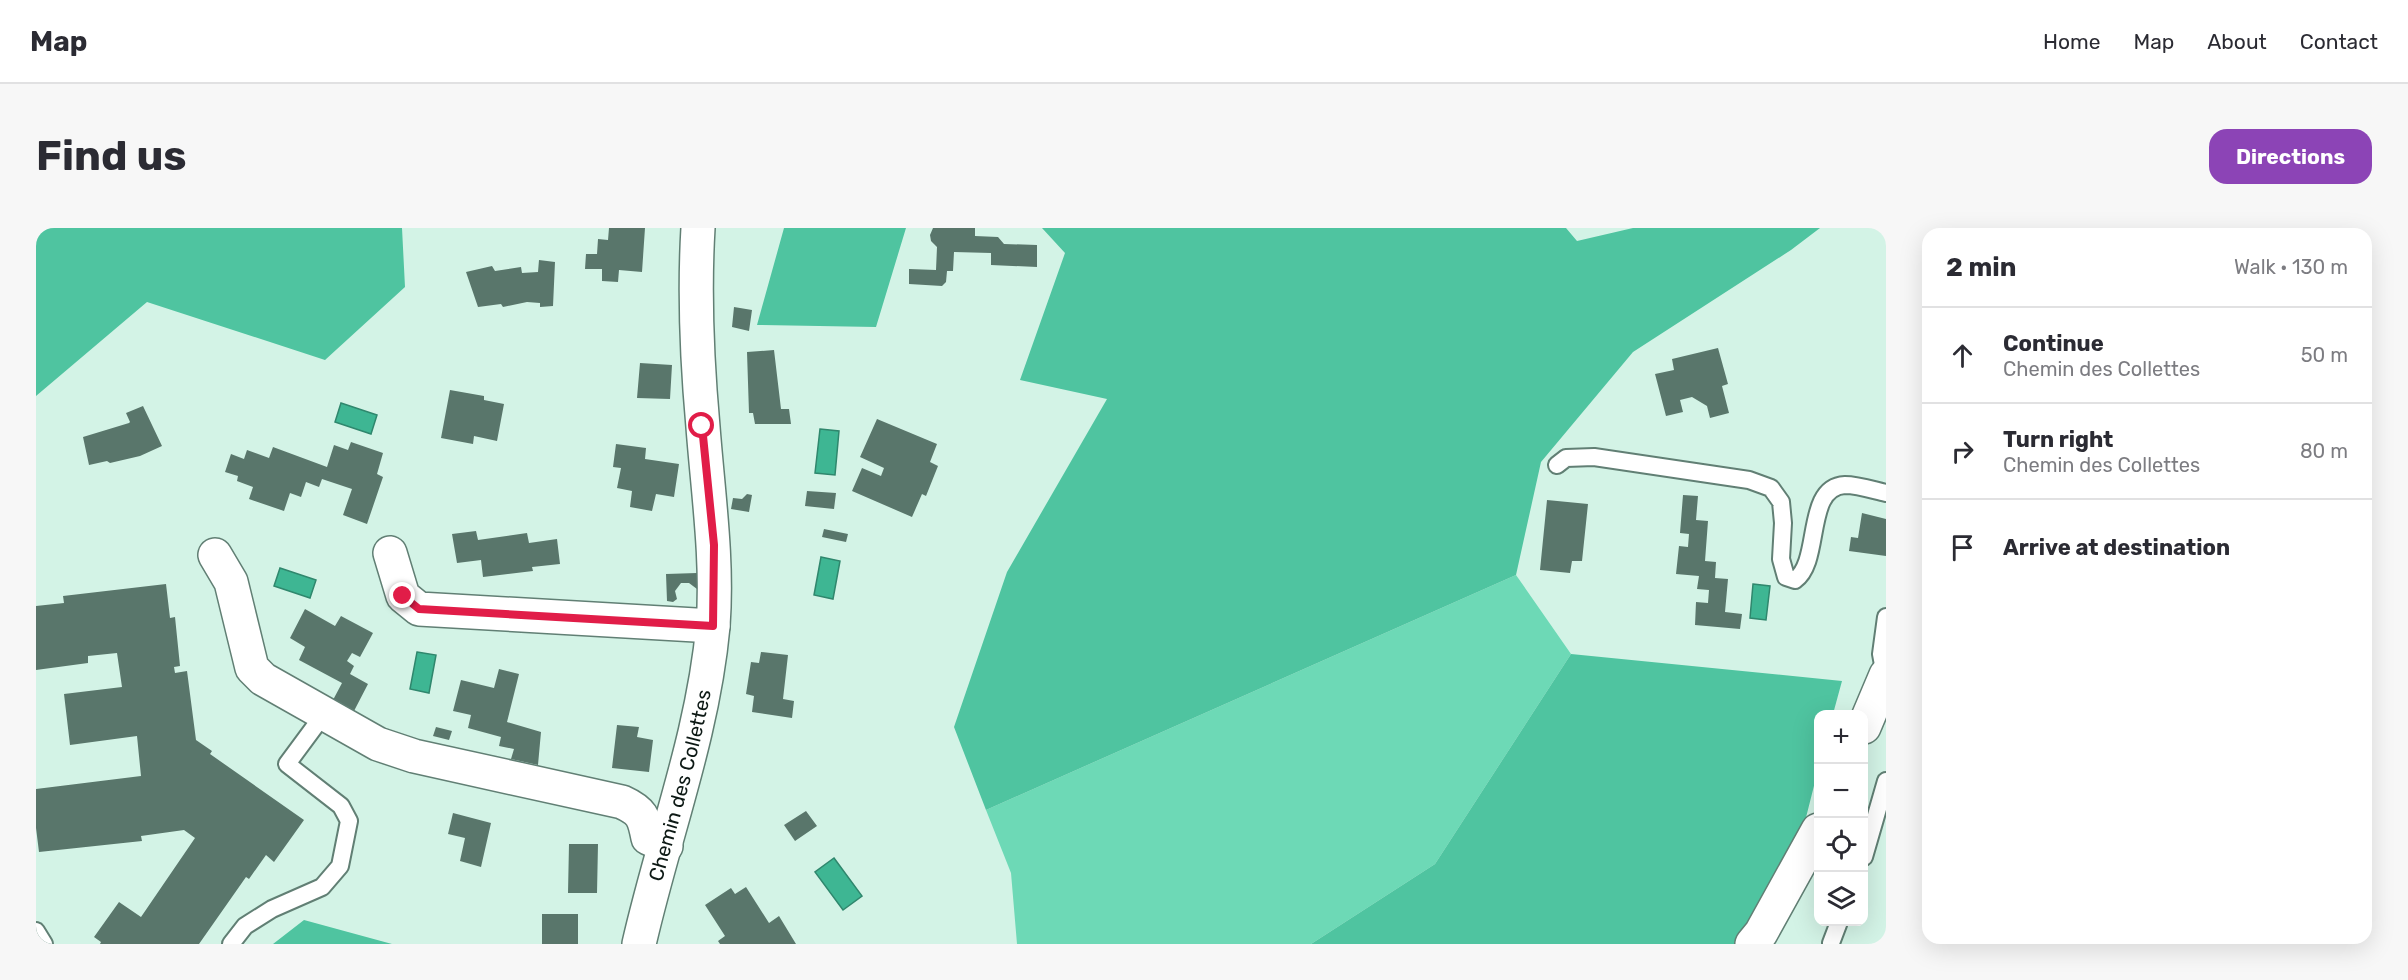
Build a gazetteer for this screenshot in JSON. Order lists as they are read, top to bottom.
{
  "streets": {
    "street": ["Chemin des Collettes"]
  },
  "page": {
    "header": "Map",
    "nav": [
      "Home",
      "Map",
      "About",
      "Contact"
    ],
    "buttons": "Directions",
    "title": "Find us",
    "heading": ["2 min", "Walk · 130 m"],
    "list": [
      ["Continue", "Chemin des Collettes", "50 m"],
      ["Turn right", "Chemin des Collettes", "80 m"],
      "Arrive at destination"
    ],
    "map_buttons": ["+", "−"]
  }
}
